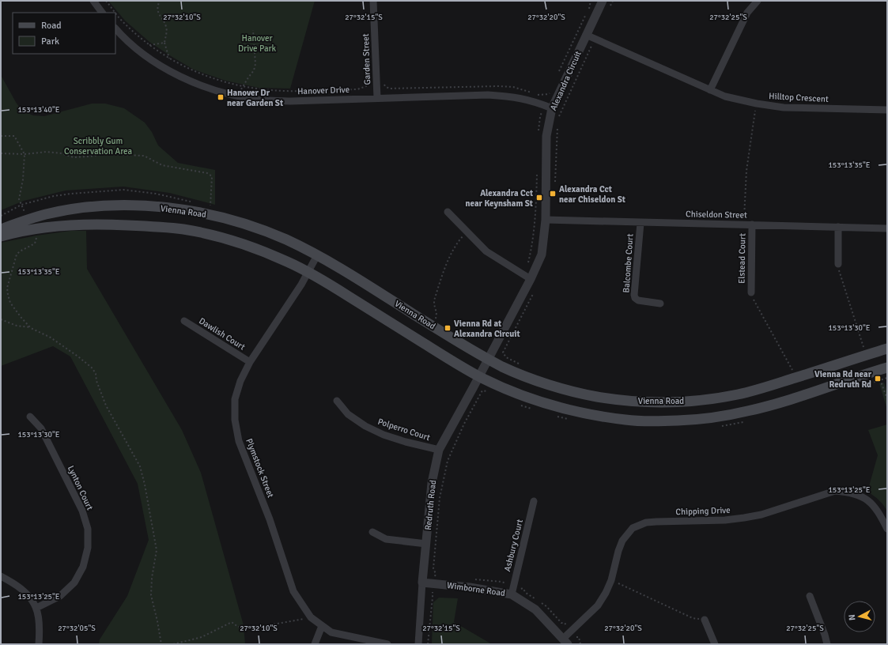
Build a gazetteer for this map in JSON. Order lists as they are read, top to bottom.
{
  "streets": {
    "main road": ["Vienna Road"],
    "street": [
      "Garden Street",
      "Alexandra Circuit",
      "Hanover Drive",
      "Hilltop Crescent",
      "Chiseldon Street",
      "Elstead Court",
      "Balcombe Court",
      "Dawlish Court",
      "Polperro Court",
      "Plymstock Street",
      "Lynton Court",
      "Redruth Road",
      "Chipping Drive",
      "Ashbury Court",
      "Wimborne Road"
    ]
  },
  "crossings": [
    ["Garden Street", "Hanover Drive"],
    ["Alexandra Circuit", "Hanover Drive"],
    ["Alexandra Circuit", "Hilltop Crescent"],
    ["Alexandra Circuit", "Vienna Road"],
    ["Alexandra Circuit", "Chiseldon Street"],
    ["Alexandra Circuit", "Redruth Road"],
    ["Vienna Road", "Plymstock Street"],
    ["Vienna Road", "Redruth Road"],
    ["Chiseldon Street", "Elstead Court"],
    ["Chiseldon Street", "Balcombe Court"],
    ["Dawlish Court", "Plymstock Street"],
    ["Polperro Court", "Redruth Road"],
    ["Redruth Road", "Wimborne Road"],
    ["Chipping Drive", "Wimborne Road"],
    ["Ashbury Court", "Wimborne Road"]
  ],
  "parks": ["Hanover Drive Park", "Scribbly Gum Conservation Area"],
  "places": {
    "transit": [
      "Hanover Dr near Garden St",
      "Alexandra Cct near Chiseldon St",
      "Alexandra Cct near Keynsham St",
      "Vienna Rd at Alexandra Circuit",
      "Vienna Rd near Redruth Rd"
    ]
  },
  "legend": ["Road", "Park"],
  "north": "left",
  "coordinates": [
    "27°32'10\"S",
    "27°32'15\"S",
    "27°32'20\"S",
    "27°32'25\"S",
    "153°13'40\"E",
    "153°13'35\"E",
    "153°13'30\"E",
    "153°13'25\"E",
    "27°32'05\"S"
  ]
}
